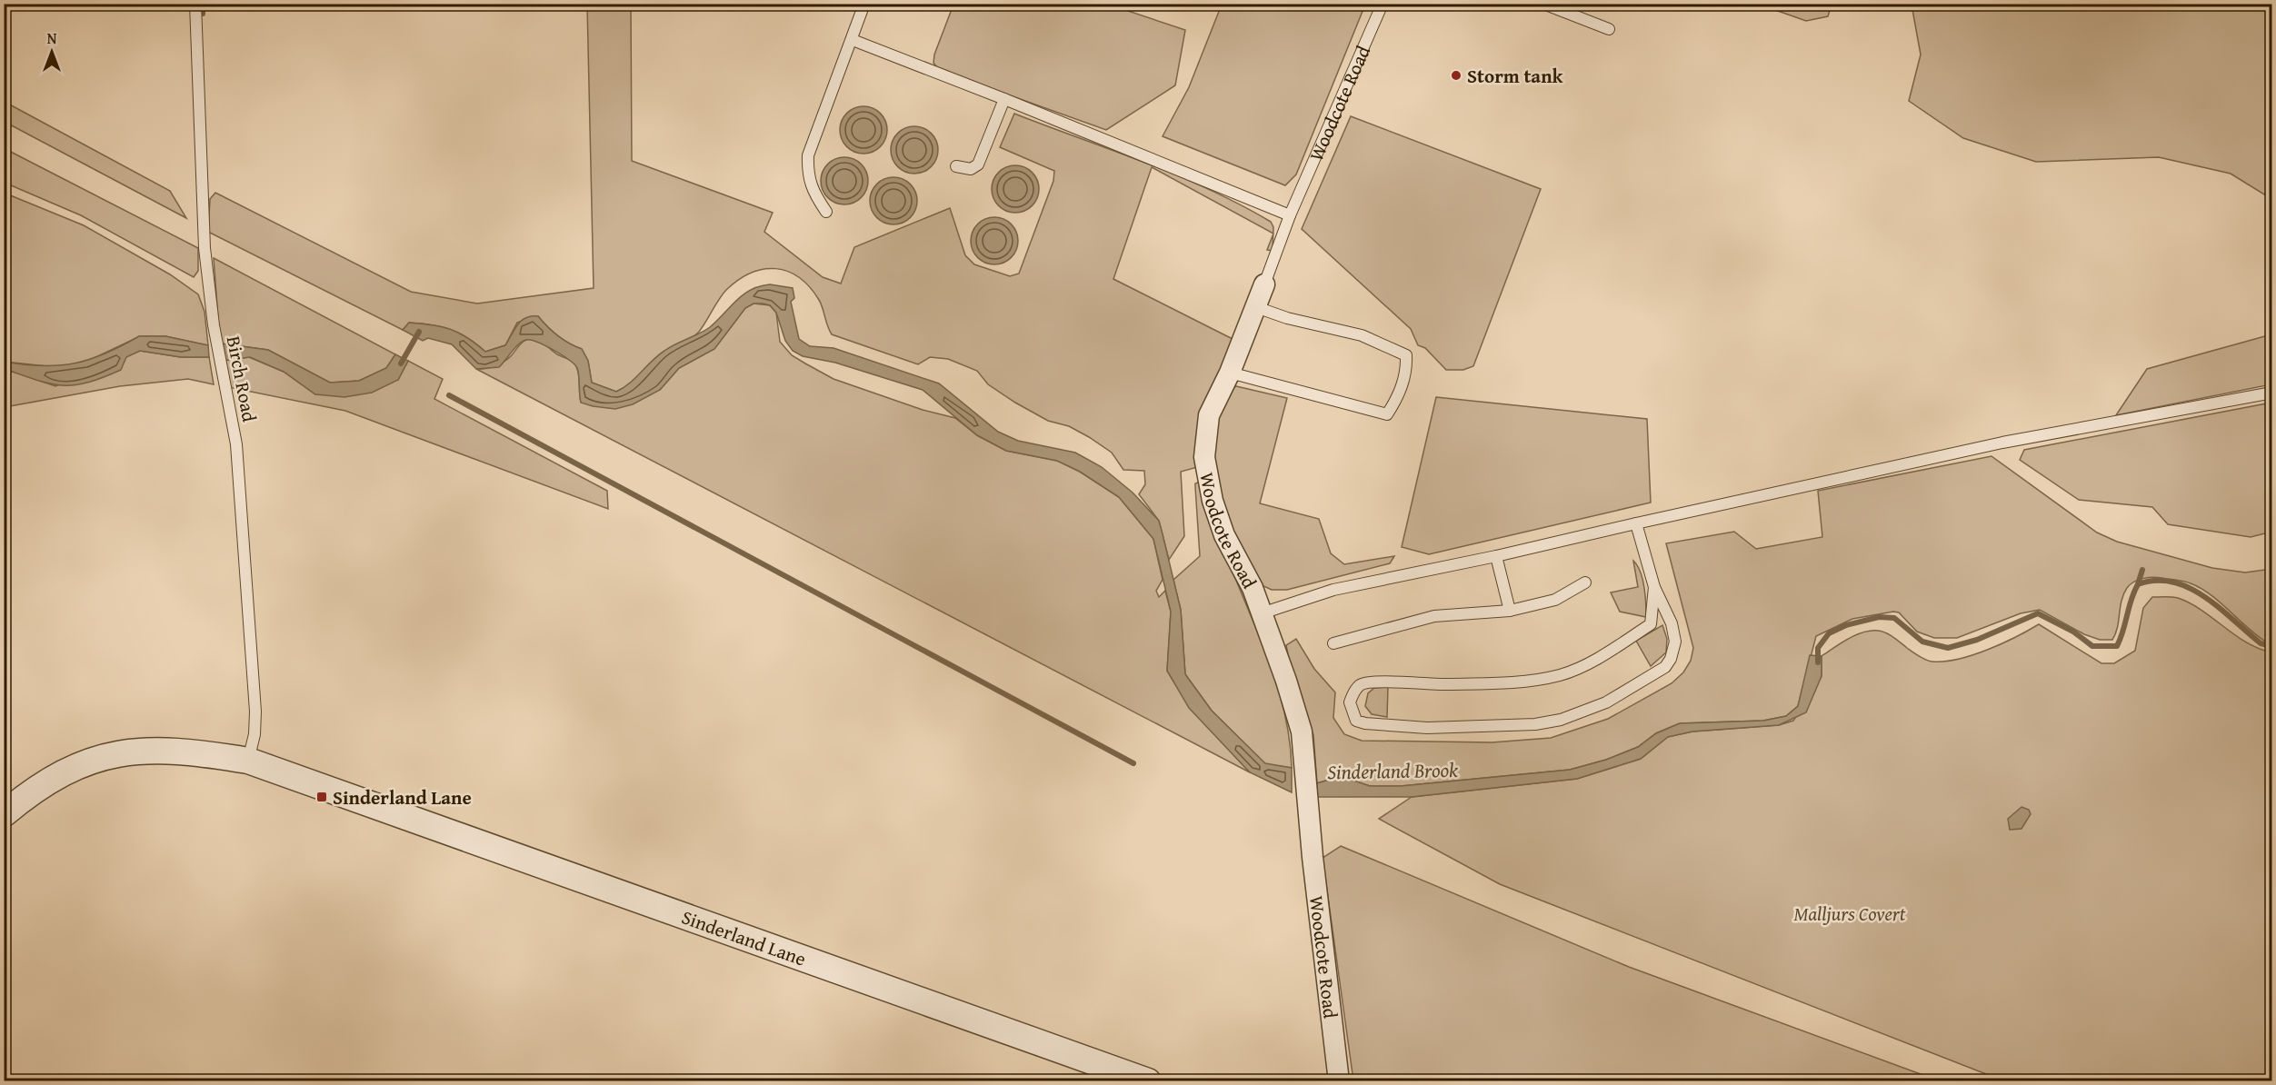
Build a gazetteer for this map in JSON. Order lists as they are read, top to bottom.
{
  "streets": {
    "street": ["Woodcote Road", "Sinderland Lane"],
    "lane": ["Birch Road"]
  },
  "crossings": [
    ["Birch Road", "Sinderland Lane"]
  ],
  "water": ["Sinderland Brook"],
  "parks": ["Malljurs Covert"],
  "places": {
    "other": ["Storm tank"],
    "transit": ["Sinderland Lane"]
  },
  "north": "top"
}
